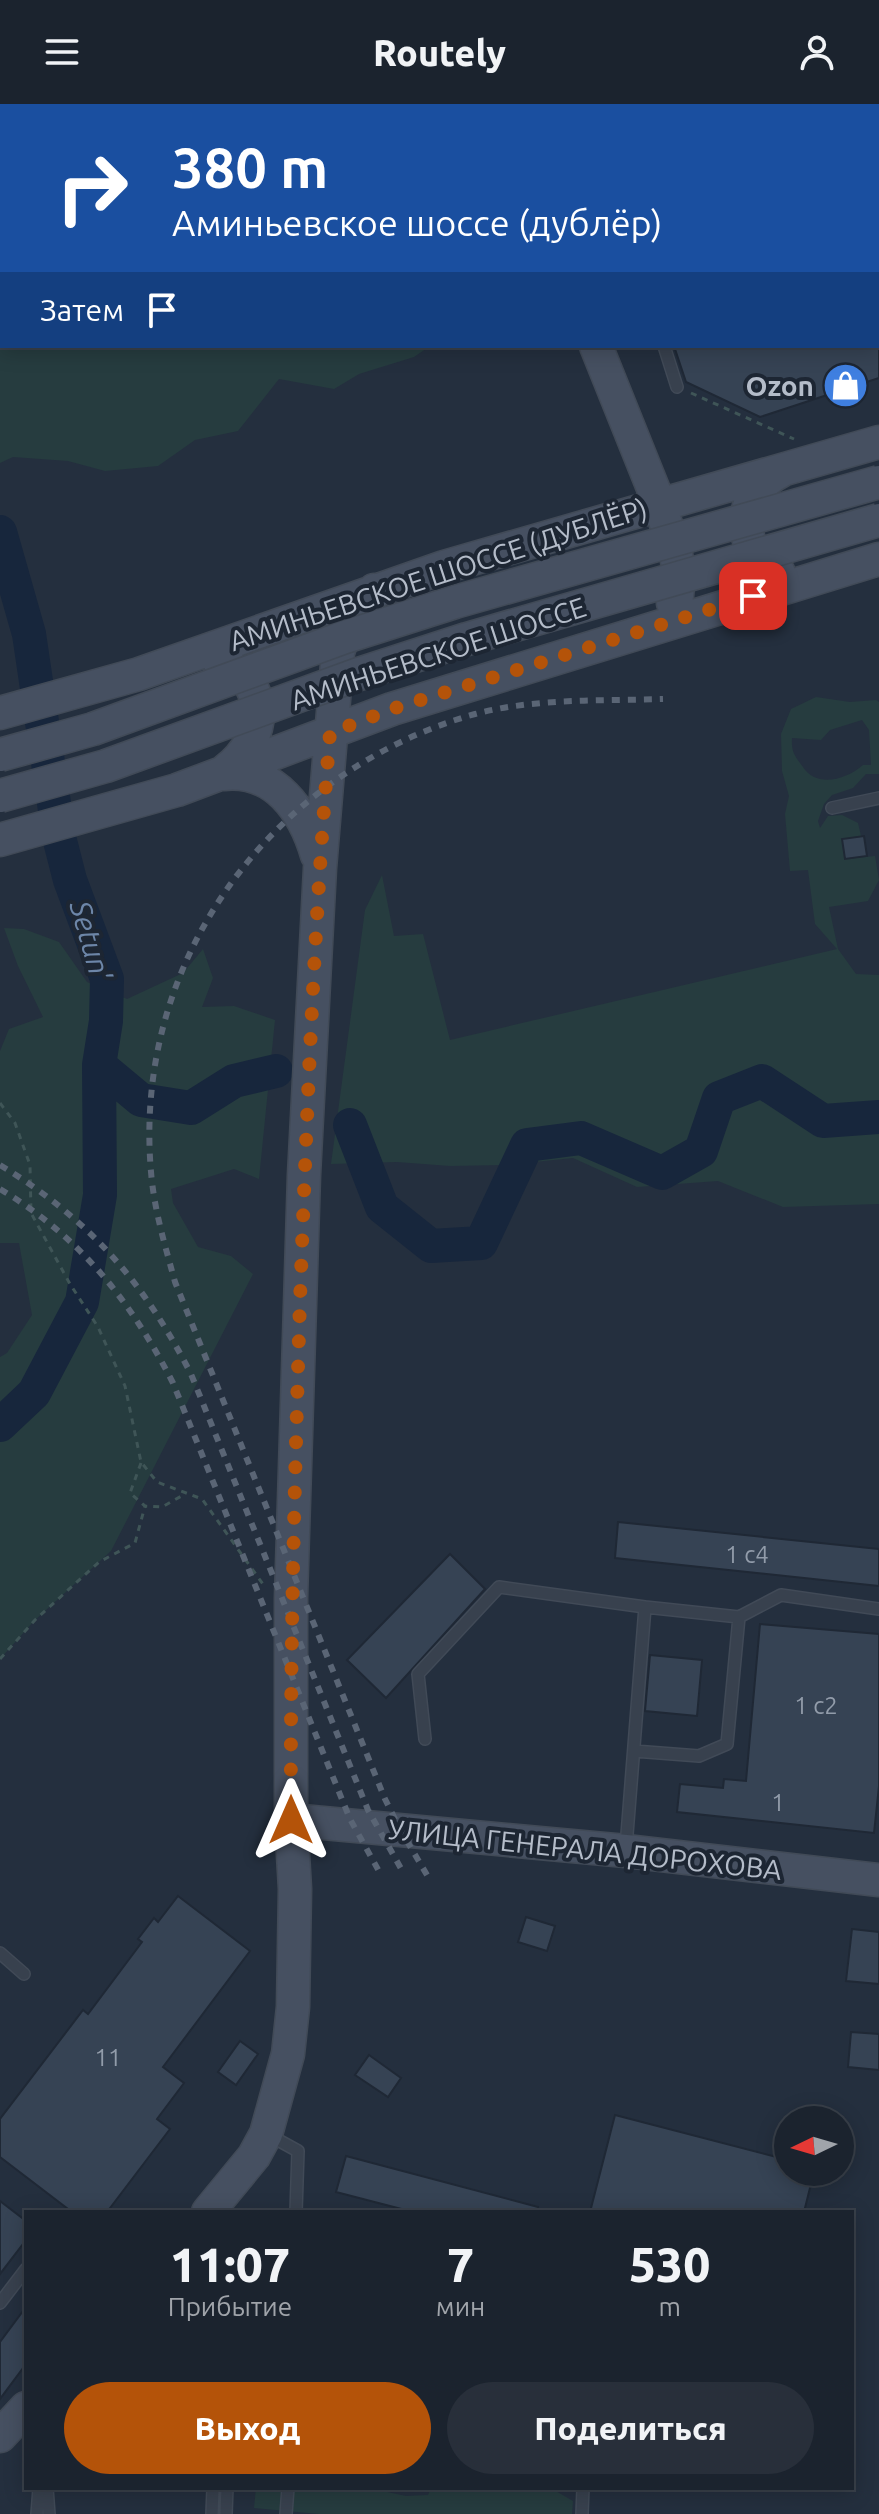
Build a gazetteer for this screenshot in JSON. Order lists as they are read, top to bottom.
{
  "streets": {
    "street": ["АМИНЬЕВСКОЕ ШОССЕ (ДУБЛЁР)", "АМИНЬЕВСКОЕ ШОССЕ", "УЛИЦА ГЕНЕРАЛА ДОРОХОВА"]
  },
  "water": ["Setun'"],
  "places": {
    "shop": ["Ozon"]
  },
  "house_numbers": [
    "1 с4",
    "1 с2",
    "1",
    "11"
  ],
  "north": "left",
  "page": {
    "header": "Routely",
    "turn": ["380 m", "Аминьевское шоссе (дублёр)"],
    "then": "Затем",
    "eta": [
      "11:07",
      "Прибытие",
      "7",
      "мин",
      "530",
      "m"
    ],
    "buttons": ["Выход", "Поделиться"]
  }
}
